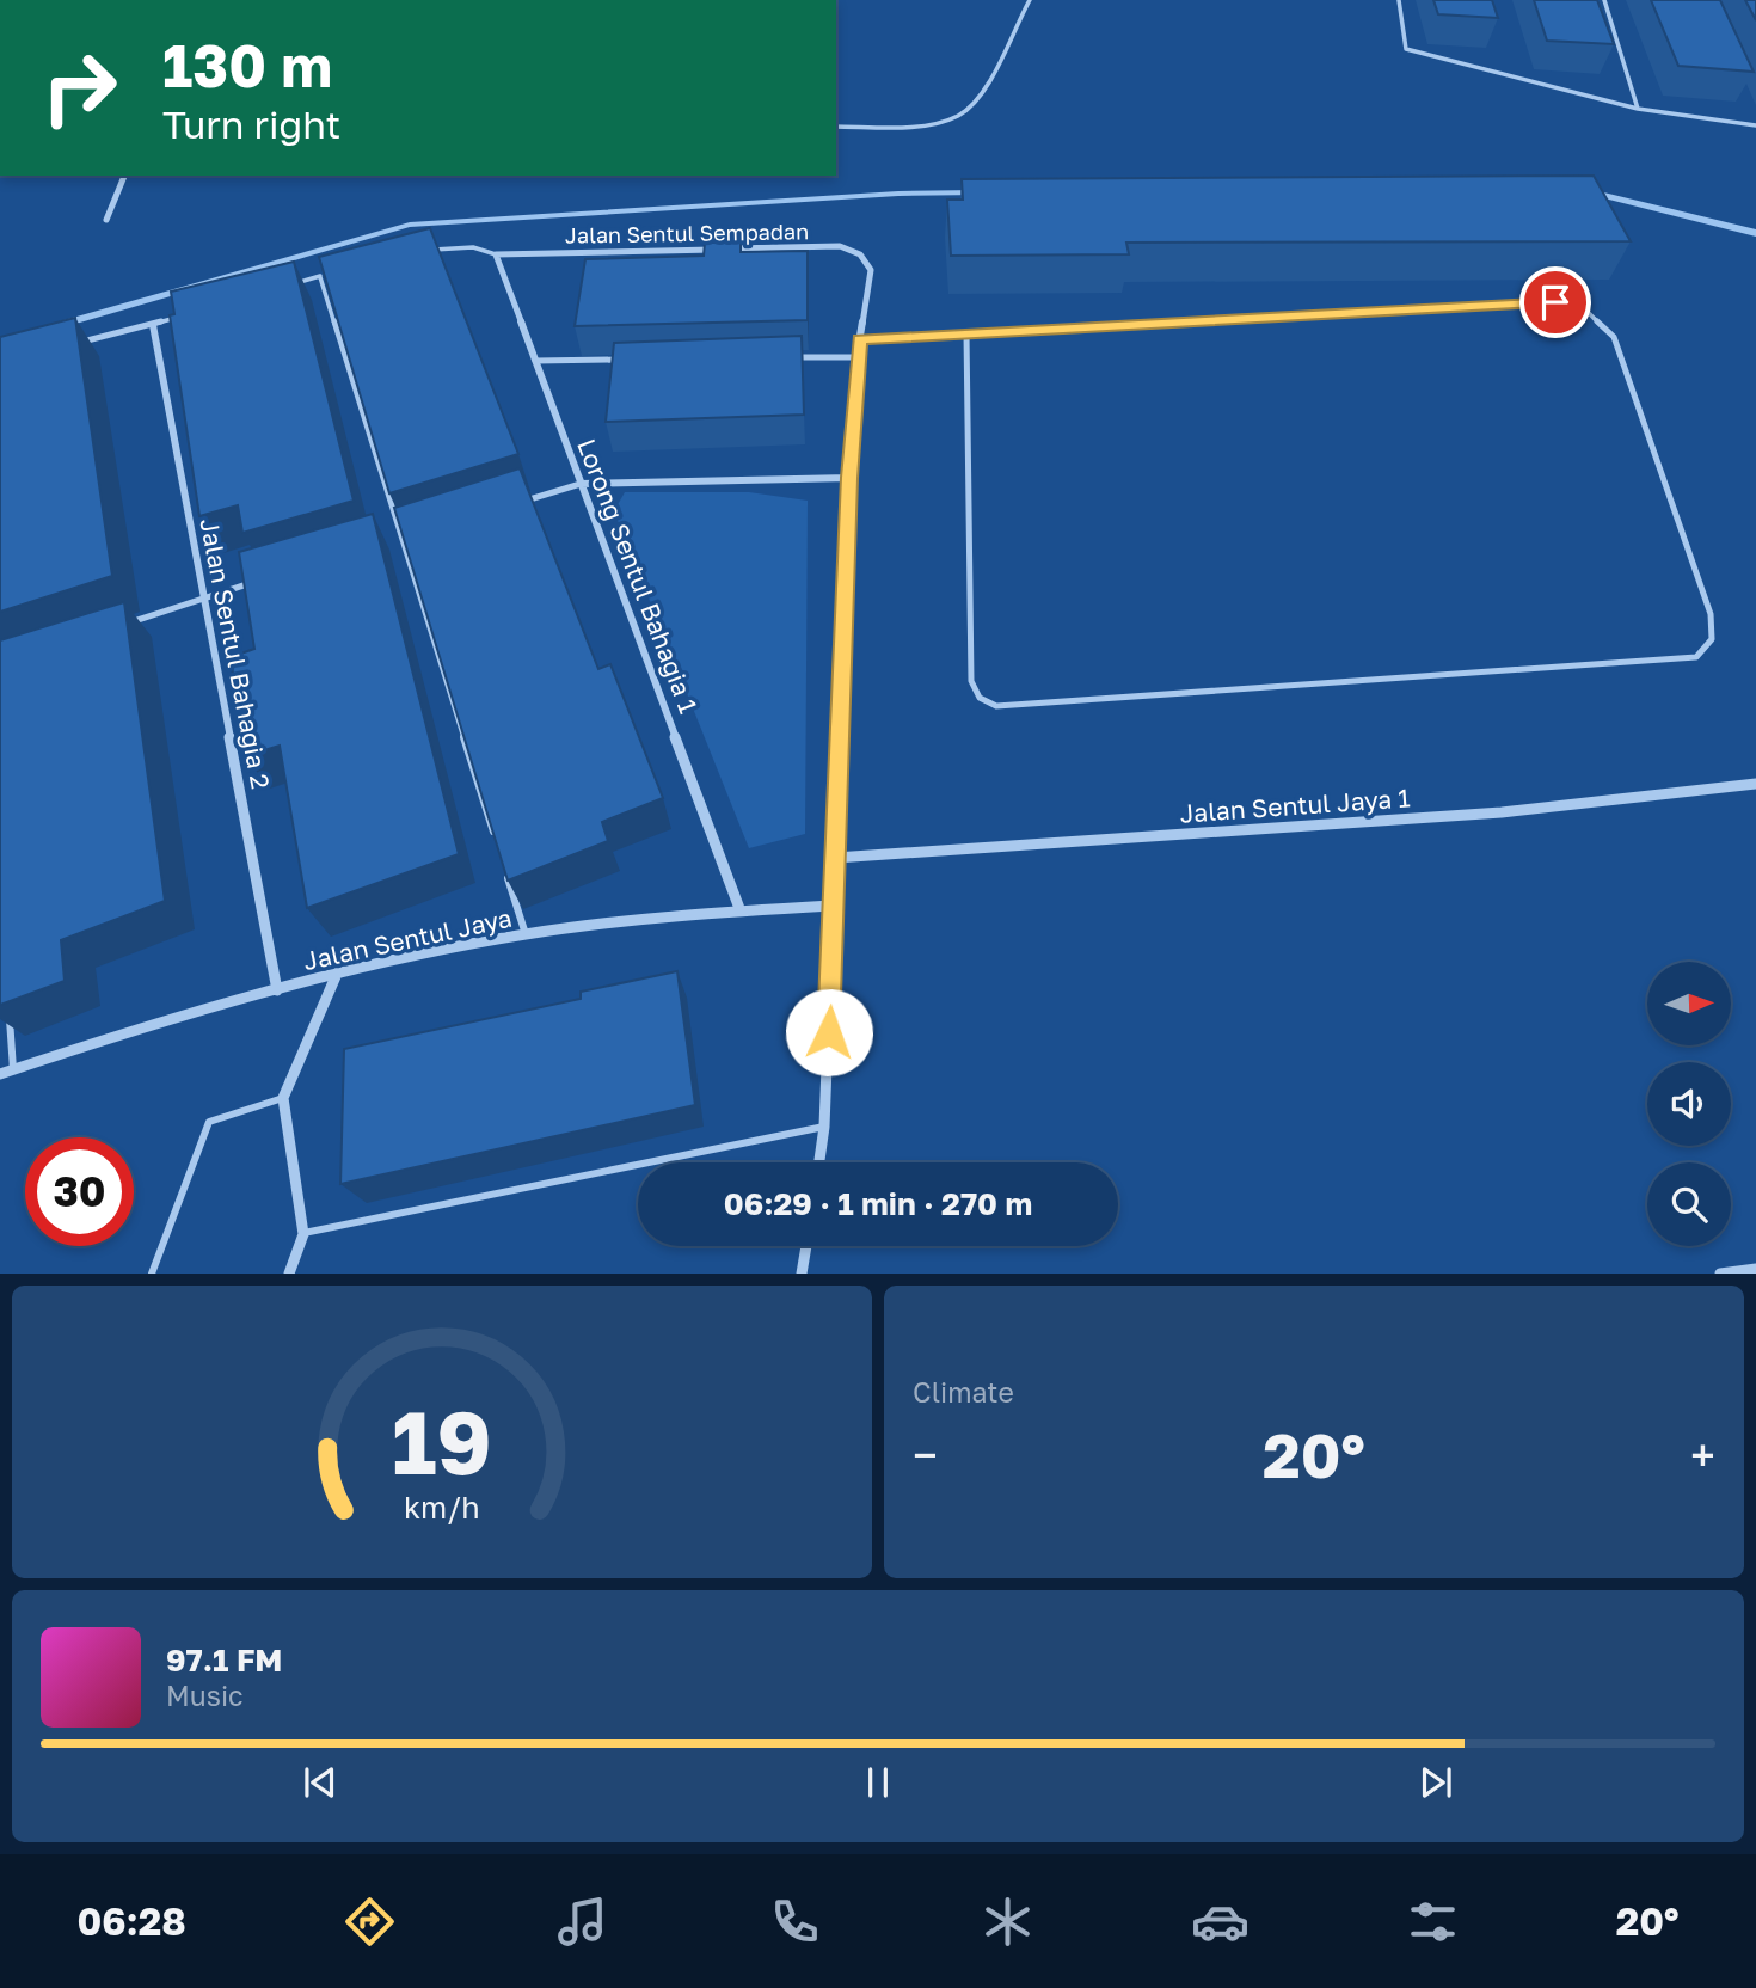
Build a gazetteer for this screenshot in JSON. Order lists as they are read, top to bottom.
{
  "streets": {
    "street": [
      "Jalan Sentul Sempadan",
      "Lorong Sentul Bahagia 1",
      "Jalan Sentul Bahagia 2",
      "Jalan Sentul Jaya 1",
      "Jalan Sentul Jaya"
    ]
  },
  "crossings": [
    ["Jalan Sentul Sempadan", "Lorong Sentul Bahagia 1"],
    ["Lorong Sentul Bahagia 1", "Jalan Sentul Jaya"],
    ["Jalan Sentul Bahagia 2", "Jalan Sentul Jaya"]
  ],
  "north": "right",
  "page": {
    "turn": ["130 m", "Turn right"],
    "limit": "30",
    "trip": "06:29 · 1 min · 270 m",
    "tile": "Climate",
    "heat": ["−", "20°", "+"],
    "song": ["97.1 FM", "Music"],
    "tabs": ["06:28", "20°"],
    "gauge": ["19", "km/h"]
  }
}
